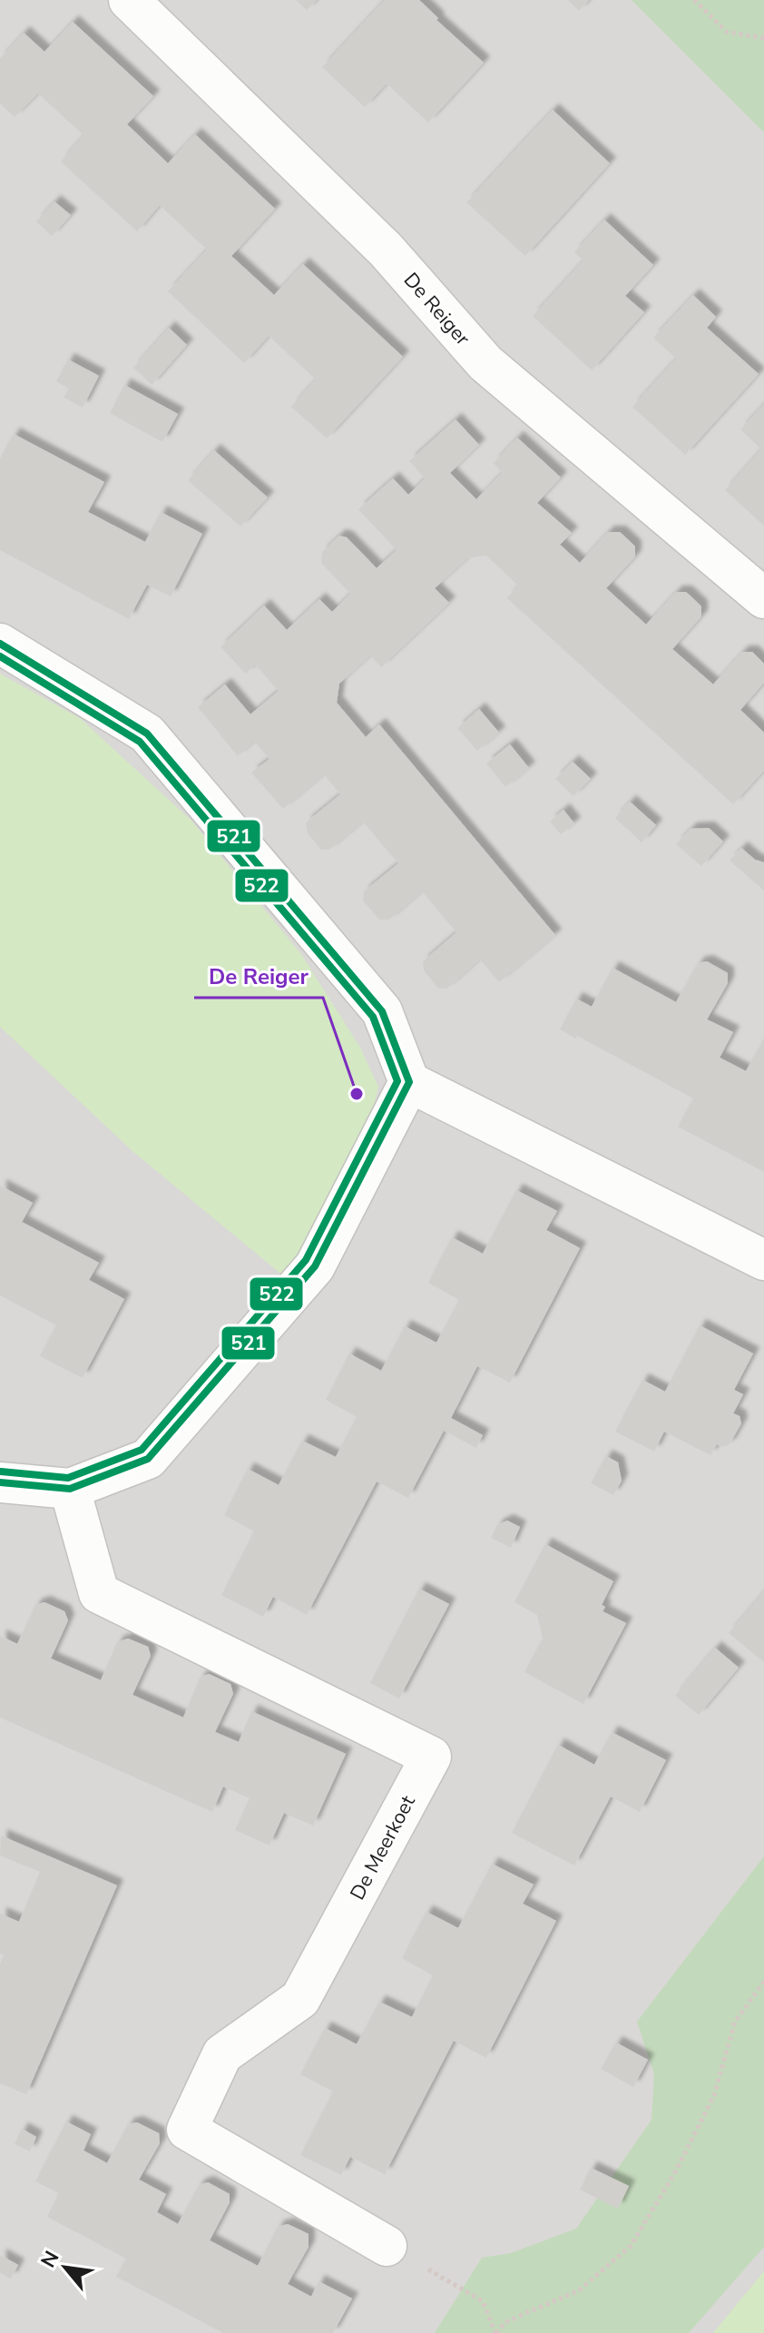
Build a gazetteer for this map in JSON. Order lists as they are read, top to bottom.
{
  "streets": {
    "street": ["De Reiger", "De Meerkoet"]
  },
  "places": ["De Reiger"],
  "lines": ["transit line 521", "transit line 522"],
  "north": "top left"
}
